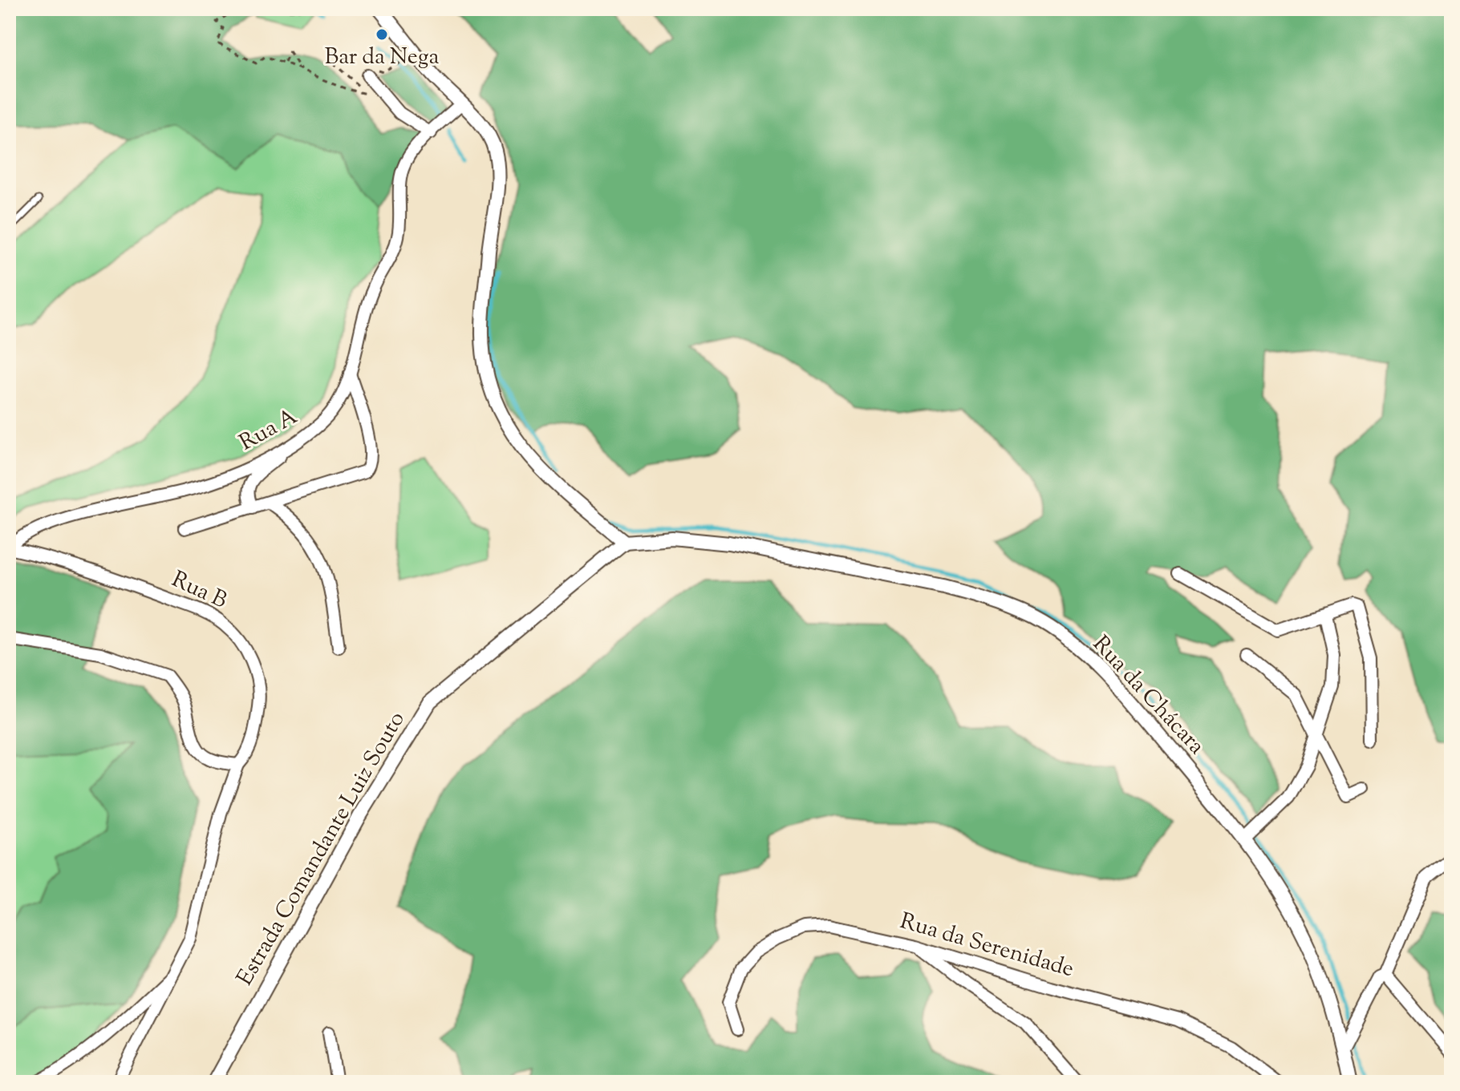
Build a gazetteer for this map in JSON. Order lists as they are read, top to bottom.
{
  "streets": {
    "street": [
      "Rua A",
      "Rua B",
      "Rua da Chácara",
      "Estrada Comandante Luiz Souto",
      "Rua da Serenidade"
    ]
  },
  "crossings": [
    ["Rua A", "Rua B"],
    ["Rua da Chácara", "Estrada Comandante Luiz Souto"]
  ],
  "places": ["Bar da Nega"]
}
